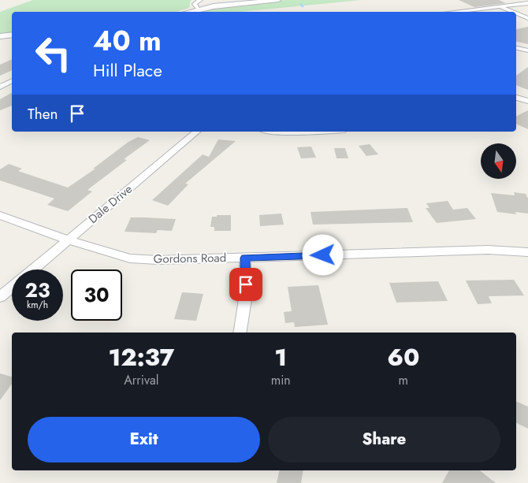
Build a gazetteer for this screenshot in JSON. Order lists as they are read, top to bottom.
{
  "streets": {
    "street": ["Dale Drive", "Gordons Road"]
  },
  "crossings": [
    ["Dale Drive", "Gordons Road"]
  ],
  "north": "bottom",
  "page": {
    "turn": ["40 m", "Hill Place"],
    "then": "Then",
    "speed": "23 km/h",
    "limit": "30",
    "eta": [
      "12:37",
      "Arrival",
      "1",
      "min",
      "60",
      "m"
    ],
    "buttons": ["Exit", "Share"]
  }
}
